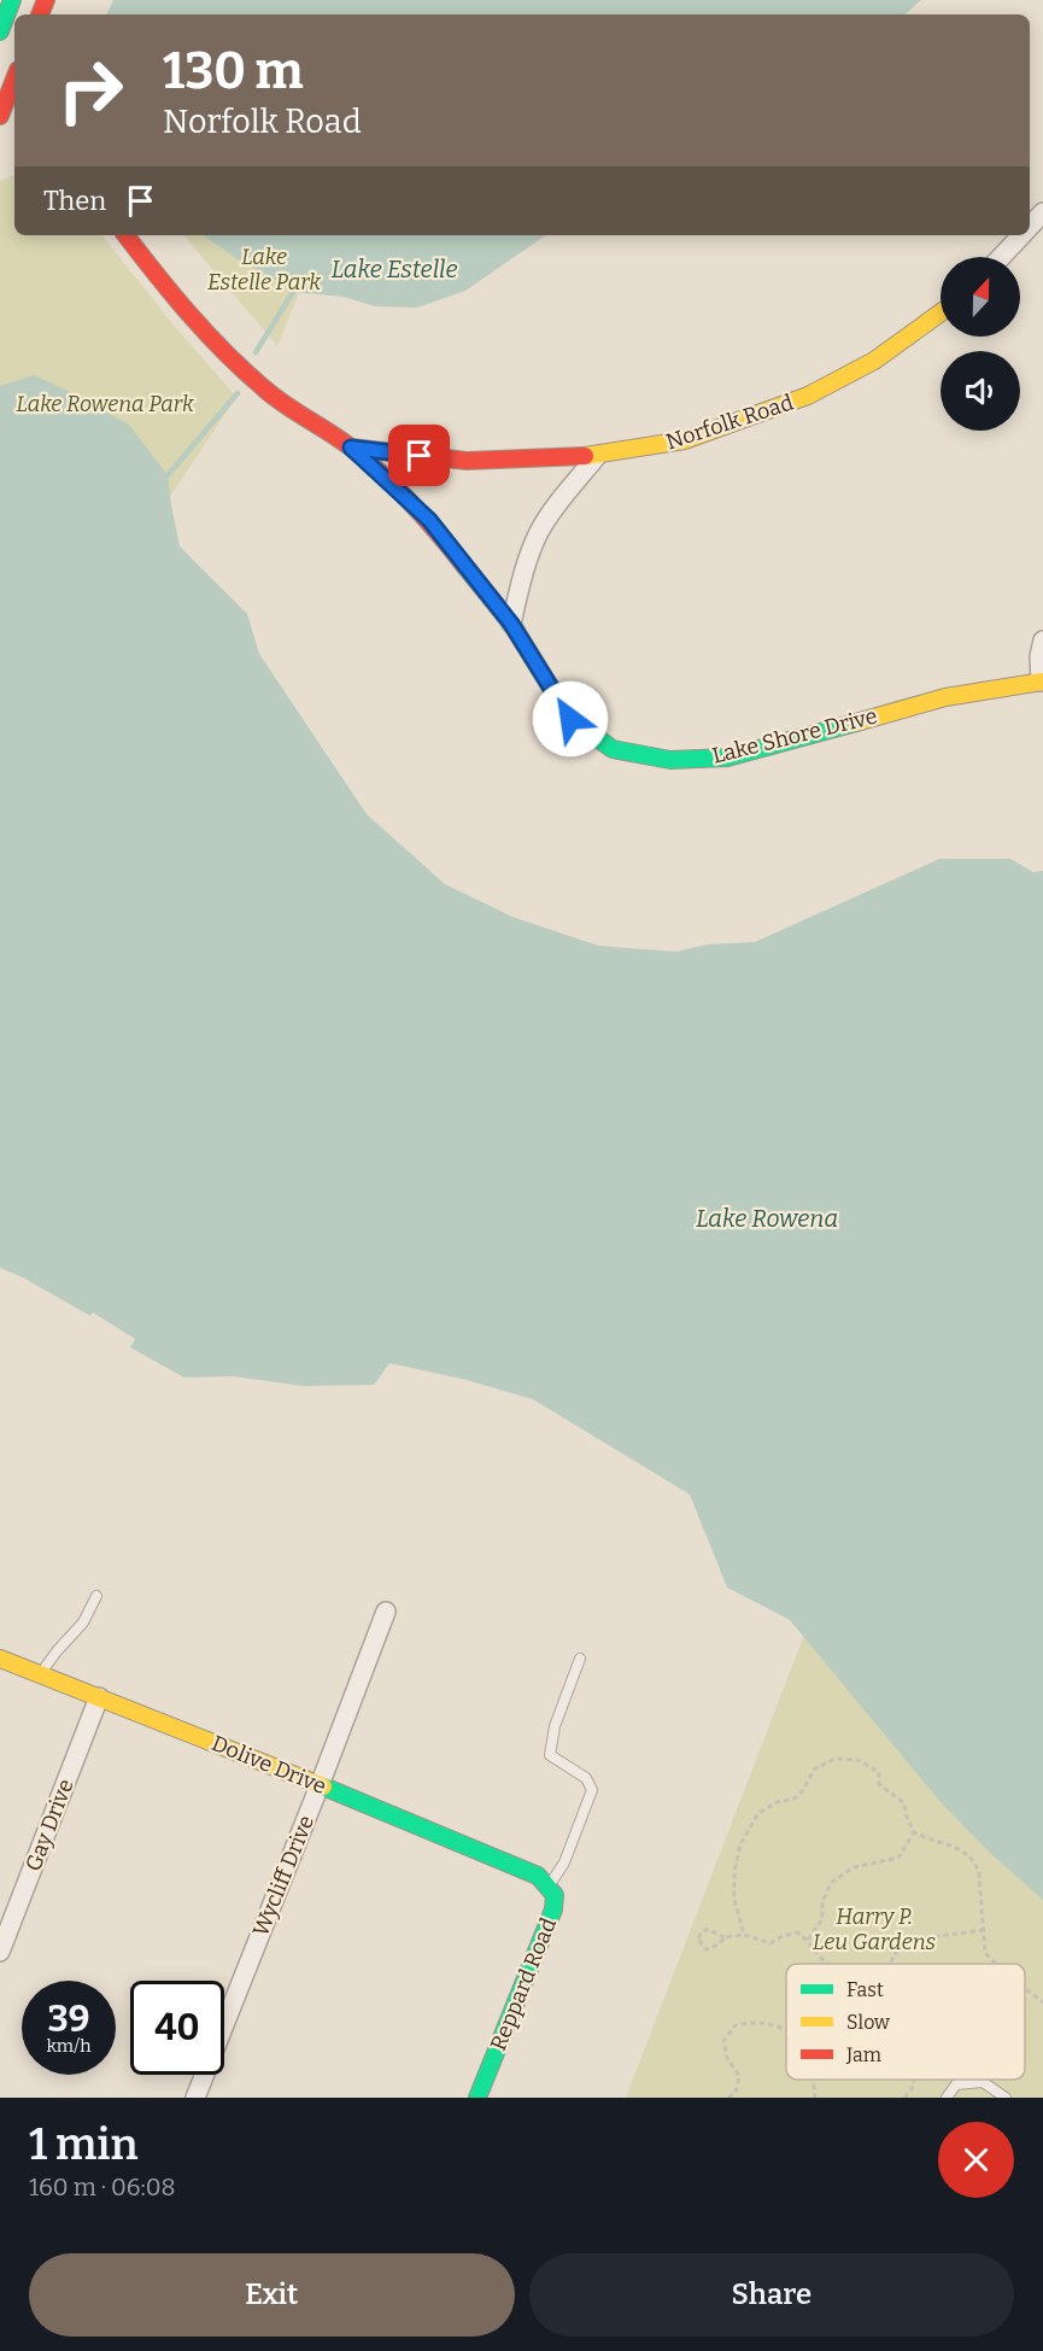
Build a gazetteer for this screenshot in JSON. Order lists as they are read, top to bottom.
{
  "streets": {
    "street": [
      "Norfolk Road",
      "Lake Shore Drive",
      "Dolive Drive",
      "Gay Drive",
      "Wycliff Drive",
      "Reppard Road"
    ]
  },
  "crossings": [
    ["Norfolk Road", "Lake Shore Drive"],
    ["Dolive Drive", "Gay Drive"],
    ["Dolive Drive", "Wycliff Drive"],
    ["Dolive Drive", "Reppard Road"]
  ],
  "water": ["Lake Estelle", "Lake Rowena"],
  "parks": ["Lake Estelle Park", "Lake Rowena Park", "Harry P. Leu Gardens"],
  "legend": ["Fast", "Slow", "Jam"],
  "north": "top",
  "page": {
    "turn": ["130 m", "Norfolk Road"],
    "then": "Then",
    "speed": "39 km/h",
    "limit": "40",
    "heading": ["1 min", "160 m · 06:08"],
    "buttons": ["Exit", "Share"]
  }
}
